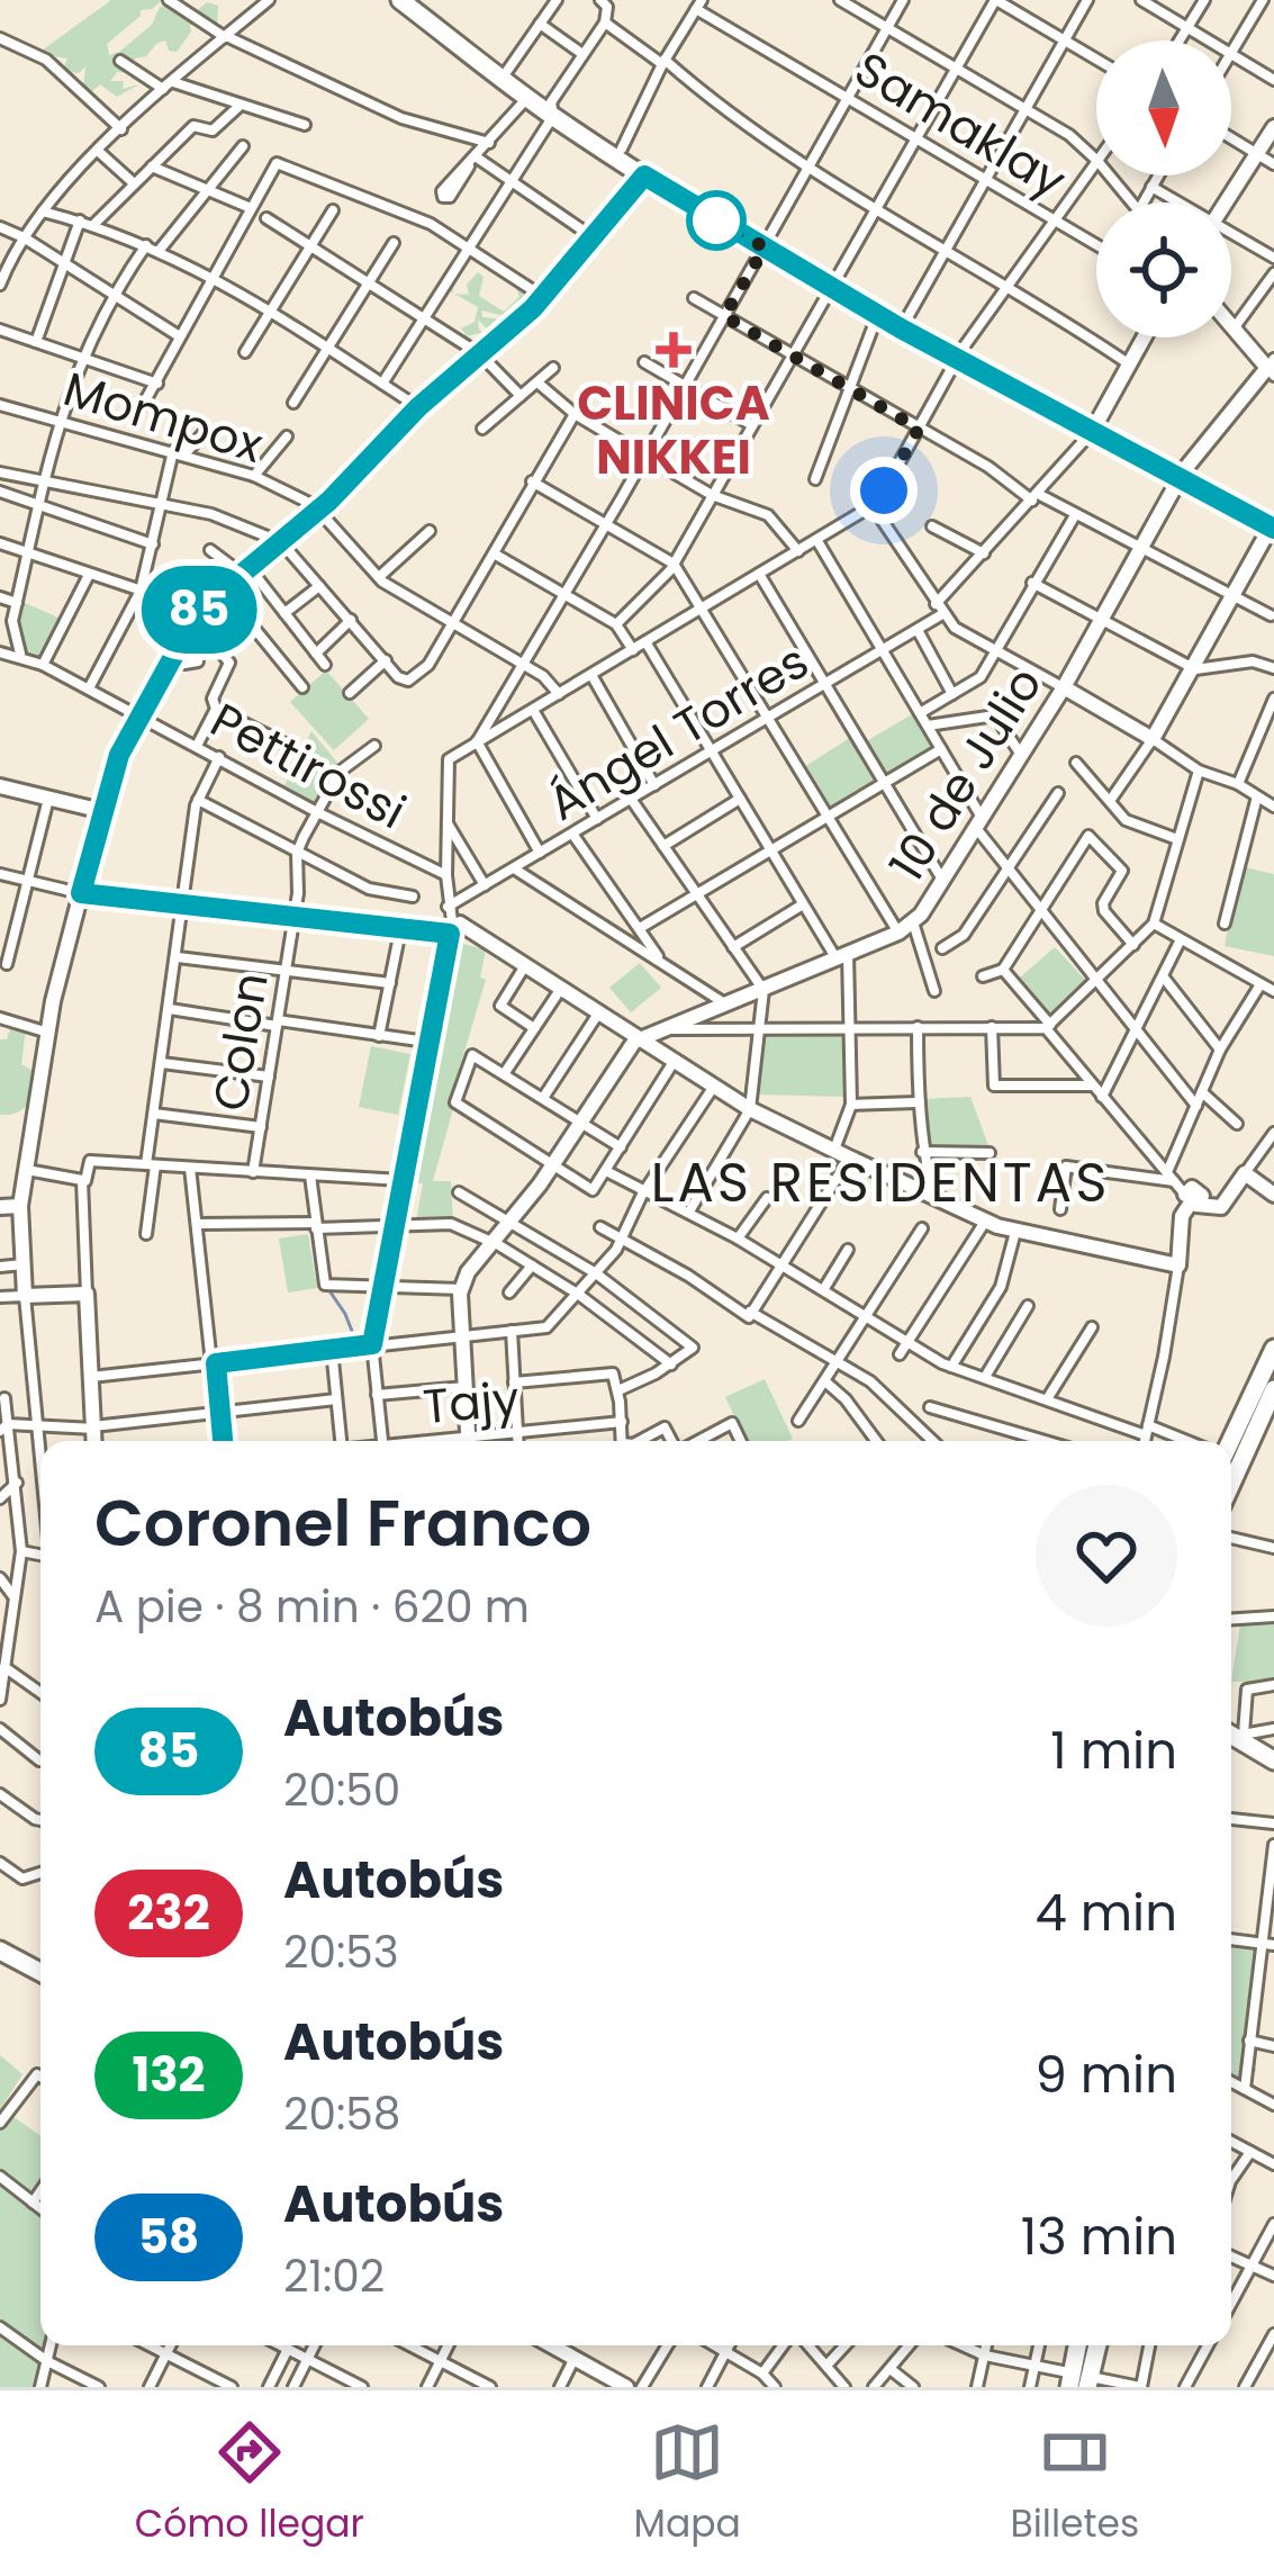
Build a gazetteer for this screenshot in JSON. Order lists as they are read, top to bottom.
{
  "streets": {
    "main road": ["10 de Julio"],
    "street": [
      "Samaklay",
      "Mompox",
      "Ángel Torres",
      "Pettirossi",
      "Colon",
      "Tajy"
    ]
  },
  "crossings": [
    ["Pettirossi", "Colon"]
  ],
  "districts": ["LAS RESIDENTAS"],
  "places": {
    "health": ["CLINICA NIKKEI"]
  },
  "lines": ["bus line 85"],
  "north": "bottom",
  "page": {
    "on_map": "85",
    "heading": ["Coronel Franco", "A pie · 8 min · 620 m"],
    "list": [
      {
        "mark": "85",
        "name": "Autobús",
        "note": "20:50",
        "value": "1 min"
      },
      {
        "mark": "232",
        "name": "Autobús",
        "note": "20:53",
        "value": "4 min"
      },
      {
        "mark": "132",
        "name": "Autobús",
        "note": "20:58",
        "value": "9 min"
      },
      {
        "mark": "58",
        "name": "Autobús",
        "note": "21:02",
        "value": "13 min"
      }
    ],
    "tabs": ["Cómo llegar", "Mapa", "Billetes"]
  }
}
